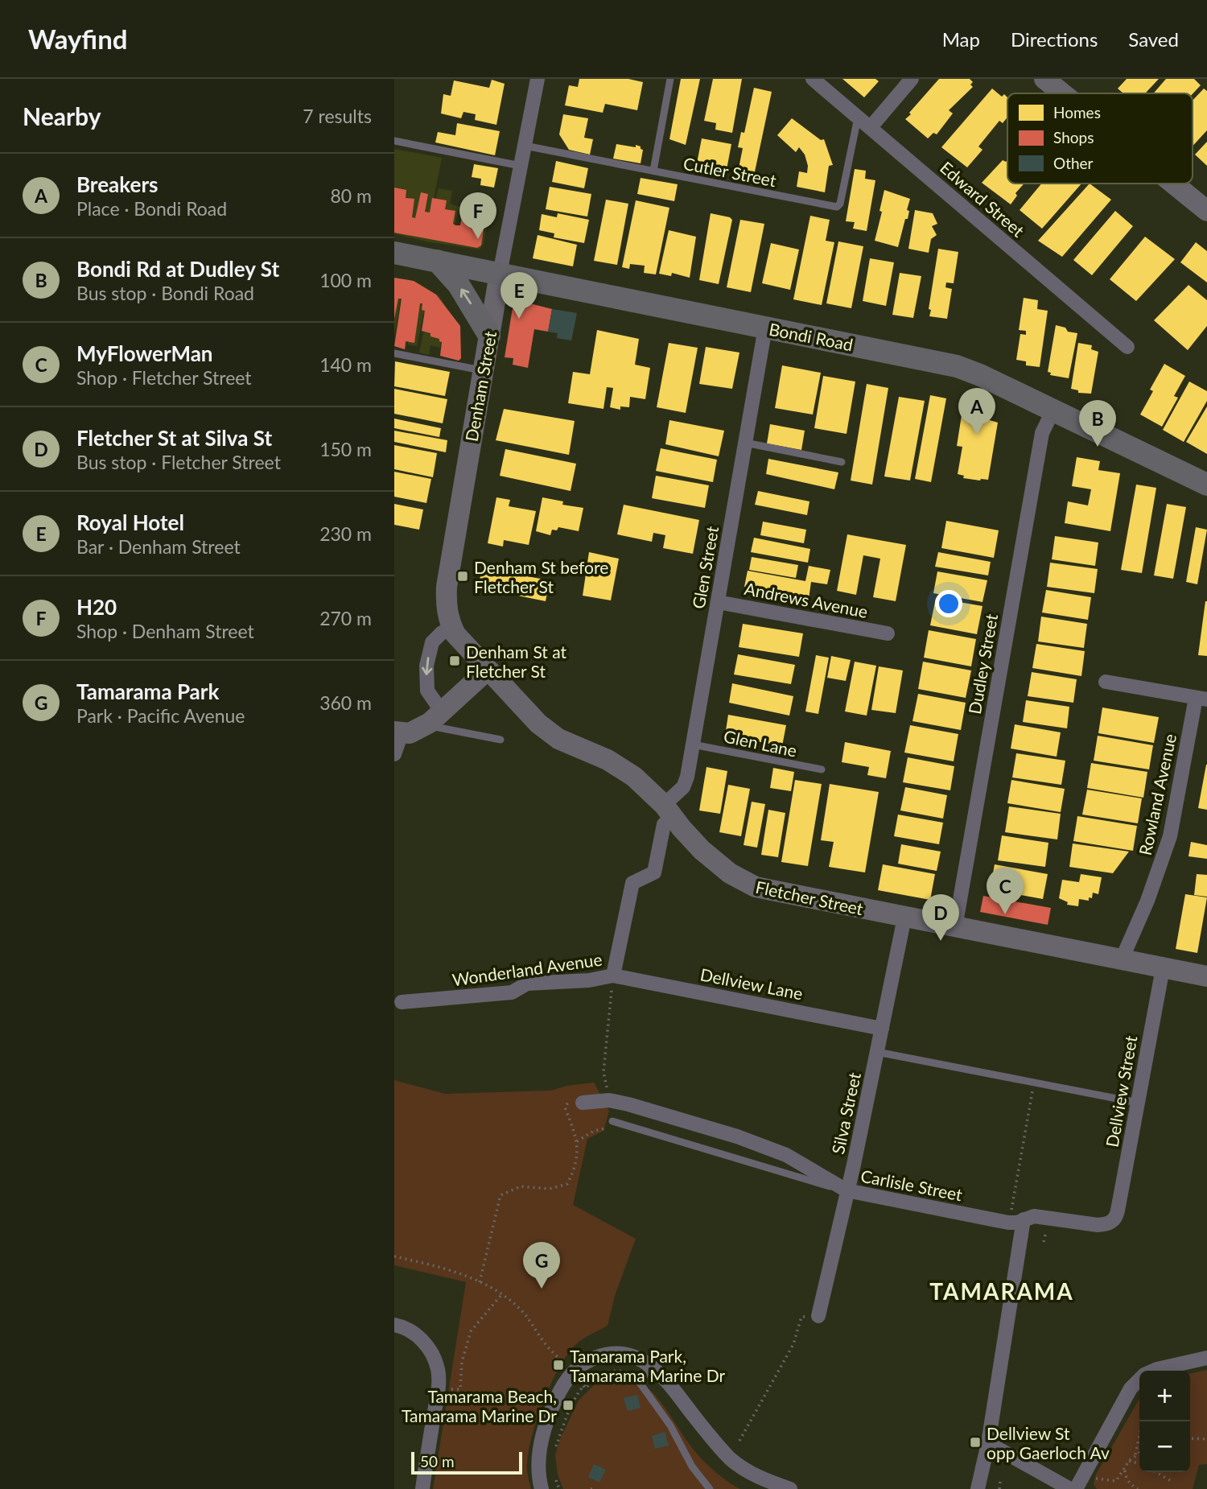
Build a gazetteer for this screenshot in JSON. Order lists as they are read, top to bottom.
{
  "streets": {
    "main road": ["Bondi Road"],
    "street": [
      "Edward Street",
      "Denham Street",
      "Glen Street",
      "Andrews Avenue",
      "Dudley Street",
      "Rowland Avenue",
      "Fletcher Street",
      "Wonderland Avenue",
      "Dellview Lane",
      "Dellview Street",
      "Silva Street",
      "Carlisle Street"
    ],
    "lane": ["Cutler Street", "Glen Lane"]
  },
  "crossings": [
    ["Cutler Street", "Edward Street"],
    ["Cutler Street", "Denham Street"],
    ["Bondi Road", "Denham Street"],
    ["Bondi Road", "Glen Street"],
    ["Bondi Road", "Dudley Street"],
    ["Denham Street", "Fletcher Street"],
    ["Glen Street", "Andrews Avenue"],
    ["Glen Street", "Glen Lane"],
    ["Glen Street", "Fletcher Street"],
    ["Glen Street", "Wonderland Avenue"],
    ["Dudley Street", "Fletcher Street"],
    ["Rowland Avenue", "Fletcher Street"],
    ["Fletcher Street", "Wonderland Avenue"],
    ["Fletcher Street", "Dellview Street"],
    ["Fletcher Street", "Silva Street"],
    ["Wonderland Avenue", "Dellview Lane"],
    ["Dellview Lane", "Silva Street"],
    ["Dellview Street", "Carlisle Street"],
    ["Silva Street", "Carlisle Street"]
  ],
  "districts": ["TAMARAMA"],
  "places": {
    "transit": [
      "Denham St before Fletcher St",
      "Denham St at Fletcher St",
      "Tamarama Park, Tamarama Marine Dr",
      "Tamarama Beach, Tamarama Marine Dr",
      "Dellview St opp Gaerloch Av"
    ]
  },
  "legend": ["Homes", "Shops", "Other"],
  "scale_bar": "50 m",
  "page": {
    "header": "Wayfind",
    "nav": ["Map", "Directions", "Saved"],
    "heading": ["Nearby", "7 results"],
    "list": [
      {
        "mark": "A",
        "name": "Breakers",
        "note": "Place · Bondi Road",
        "value": "80 m"
      },
      {
        "mark": "B",
        "name": "Bondi Rd at Dudley St",
        "note": "Bus stop · Bondi Road",
        "value": "100 m"
      },
      {
        "mark": "C",
        "name": "MyFlowerMan",
        "note": "Shop · Fletcher Street",
        "value": "140 m"
      },
      {
        "mark": "D",
        "name": "Fletcher St at Silva St",
        "note": "Bus stop · Fletcher Street",
        "value": "150 m"
      },
      {
        "mark": "E",
        "name": "Royal Hotel",
        "note": "Bar · Denham Street",
        "value": "230 m"
      },
      {
        "mark": "F",
        "name": "H20",
        "note": "Shop · Denham Street",
        "value": "270 m"
      },
      {
        "mark": "G",
        "name": "Tamarama Park",
        "note": "Park · Pacific Avenue",
        "value": "360 m"
      }
    ],
    "pins": [
      "F",
      "E",
      "A",
      "B",
      "C",
      "D",
      "G"
    ],
    "map_buttons": ["+", "−"],
    "scale": "50 m"
  }
}
